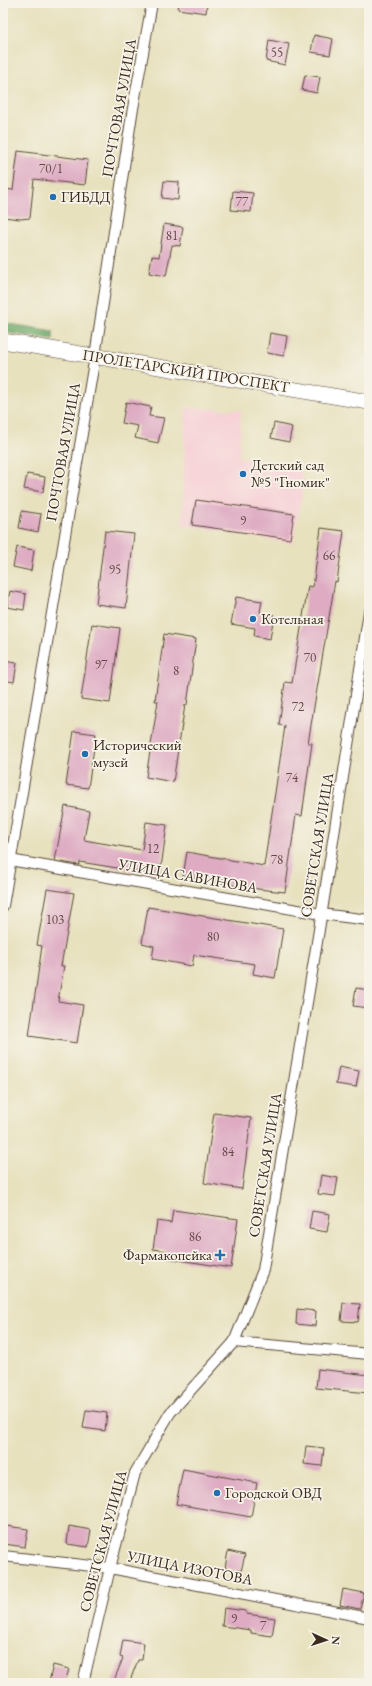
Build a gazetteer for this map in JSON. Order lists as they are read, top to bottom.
{
  "streets": {
    "street": [
      "ПОЧТОВАЯ УЛИЦА",
      "ПРОЛЕТАРСКИЙ ПРОСПЕКТ",
      "СОВЕТСКАЯ УЛИЦА",
      "УЛИЦА САВИНОВА",
      "УЛИЦА ИЗОТОВА"
    ]
  },
  "crossings": [
    ["ПОЧТОВАЯ УЛИЦА", "ПРОЛЕТАРСКИЙ ПРОСПЕКТ"],
    ["ПОЧТОВАЯ УЛИЦА", "УЛИЦА САВИНОВА"],
    ["СОВЕТСКАЯ УЛИЦА", "УЛИЦА САВИНОВА"],
    ["СОВЕТСКАЯ УЛИЦА", "УЛИЦА ИЗОТОВА"]
  ],
  "places": {
    "other": [
      "ГИБДД",
      "Детский сад №5 \"Гномик\"",
      "Котельная",
      "Исторический музей",
      "Городской ОВД"
    ],
    "health": ["Фармакопейка"]
  },
  "house_numbers": [
    "55",
    "70/1",
    "77",
    "81",
    "9",
    "66",
    "95",
    "70",
    "97",
    "8",
    "72",
    "74",
    "12",
    "78",
    "103",
    "80",
    "84",
    "86",
    "9",
    "7"
  ],
  "north": "right"
}
